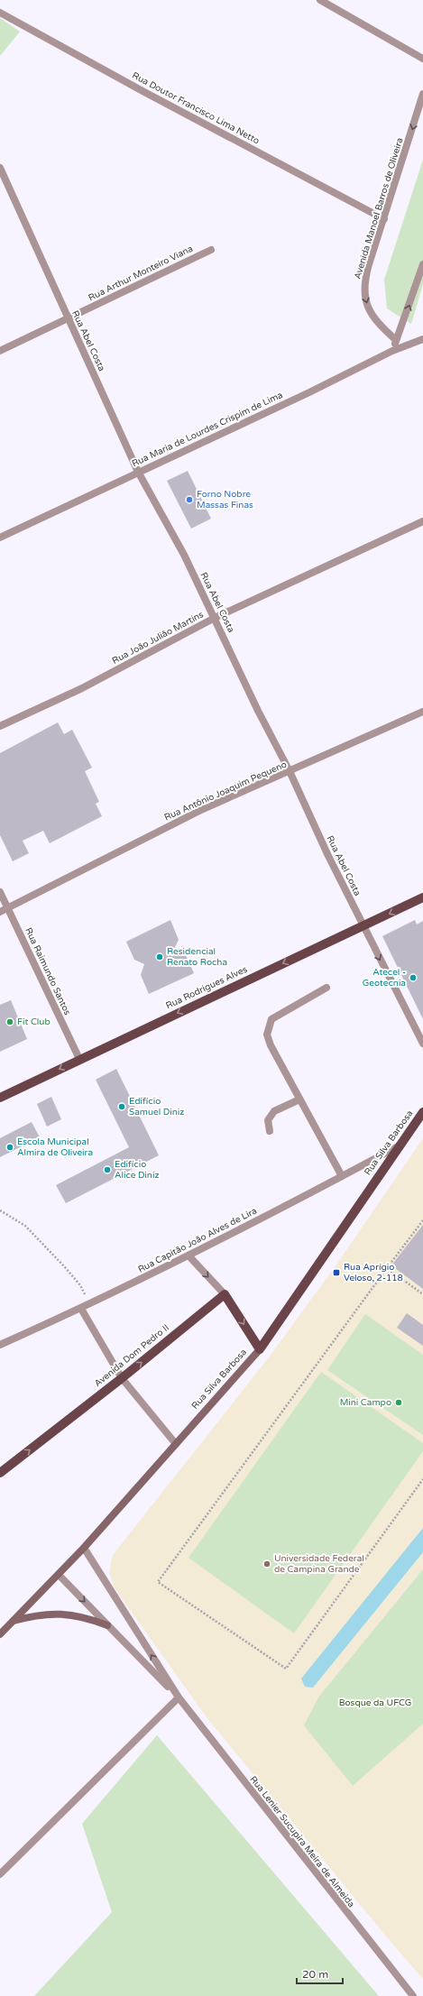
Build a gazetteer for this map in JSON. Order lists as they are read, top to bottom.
{
  "streets": {
    "main road": ["Rua Rodrigues Alves", "Rua Silva Barbosa", "Avenida Dom Pedro II"],
    "street": [
      "Rua Doutor Francisco Lima Netto",
      "Avenida Manoel Barros de Oliveira",
      "Rua Arthur Monteiro Viana",
      "Rua Abel Costa",
      "Rua Maria de Lourdes Crispim de Lima",
      "Rua João Julião Martins",
      "Rua Antônio Joaquim Pequeno",
      "Rua Raimundo Santos",
      "Rua Capitão João Alves de Lira",
      "Rua Lenier Sucupira Meira de Almeida"
    ]
  },
  "crossings": [
    ["Rua Doutor Francisco Lima Netto", "Avenida Manoel Barros de Oliveira"],
    ["Rua Arthur Monteiro Viana", "Rua Abel Costa"],
    ["Rua Abel Costa", "Rua Maria de Lourdes Crispim de Lima"],
    ["Rua Abel Costa", "Rua João Julião Martins"],
    ["Rua Abel Costa", "Rua Antônio Joaquim Pequeno"],
    ["Rua Abel Costa", "Rua Rodrigues Alves"],
    ["Rua Antônio Joaquim Pequeno", "Rua Raimundo Santos"],
    ["Rua Raimundo Santos", "Rua Rodrigues Alves"],
    ["Rua Silva Barbosa", "Rua Capitão João Alves de Lira"],
    ["Rua Silva Barbosa", "Rua Lenier Sucupira Meira de Almeida"]
  ],
  "one_way": ["Rua Rodrigues Alves", "Avenida Dom Pedro II"],
  "parks": ["Bosque da UFCG"],
  "places": {
    "other": [
      "Forno Nobre Massas Finas",
      "Residencial Renato Rocha",
      "Atecel - Geotecnia",
      "Fit Club",
      "Edifício Samuel Diniz",
      "Escola Municipal Almira de Oliveira",
      "Edifício Alice Diniz",
      "Mini Campo",
      "Universidade Federal de Campina Grande"
    ],
    "transit": ["Rua Aprígio Veloso, 2-118"]
  },
  "scale_bar": "20 m"
}
